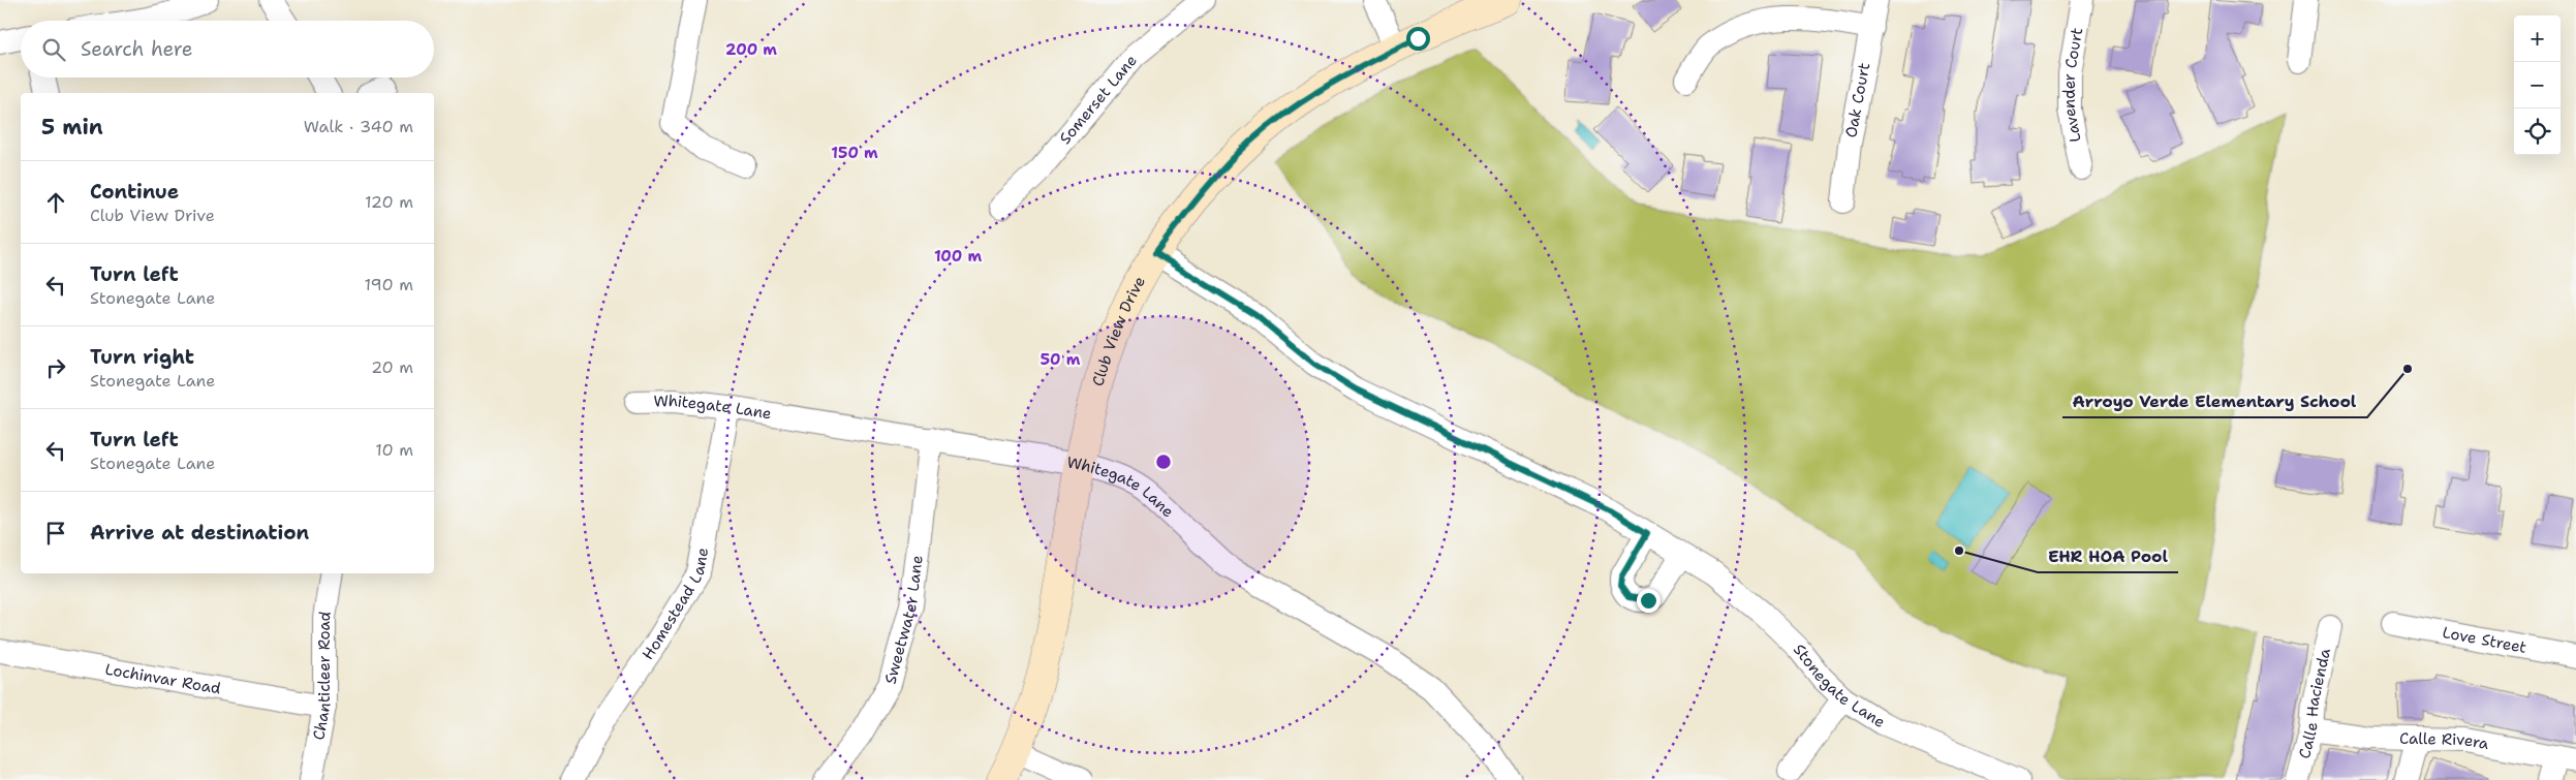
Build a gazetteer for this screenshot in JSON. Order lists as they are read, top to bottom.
{
  "streets": {
    "street": [
      "Lavender Court",
      "Somerset Lane",
      "Oak Court",
      "Club View Drive",
      "Whitegate Lane",
      "Homestead Lane",
      "Sweetwater Lane",
      "Love Street",
      "Chanticleer Road",
      "Lochinvar Road",
      "Stonegate Lane",
      "Calle Hacienda",
      "Calle Rivera"
    ]
  },
  "crossings": [
    ["Club View Drive", "Whitegate Lane"],
    ["Club View Drive", "Stonegate Lane"],
    ["Whitegate Lane", "Homestead Lane"],
    ["Whitegate Lane", "Sweetwater Lane"],
    ["Chanticleer Road", "Lochinvar Road"],
    ["Calle Hacienda", "Calle Rivera"]
  ],
  "places": ["Arroyo Verde Elementary School", "EHR HOA Pool"],
  "page": {
    "map_buttons": ["+", "−"],
    "search": "Search here",
    "heading": ["5 min", "Walk · 340 m"],
    "list": [
      ["Continue", "Club View Drive", "120 m"],
      ["Turn left", "Stonegate Lane", "190 m"],
      ["Turn right", "Stonegate Lane", "20 m"],
      ["Turn left", "Stonegate Lane", "10 m"],
      "Arrive at destination"
    ]
  },
  "rings": [
    "200 m",
    "150 m",
    "100 m",
    "50 m"
  ]
}
